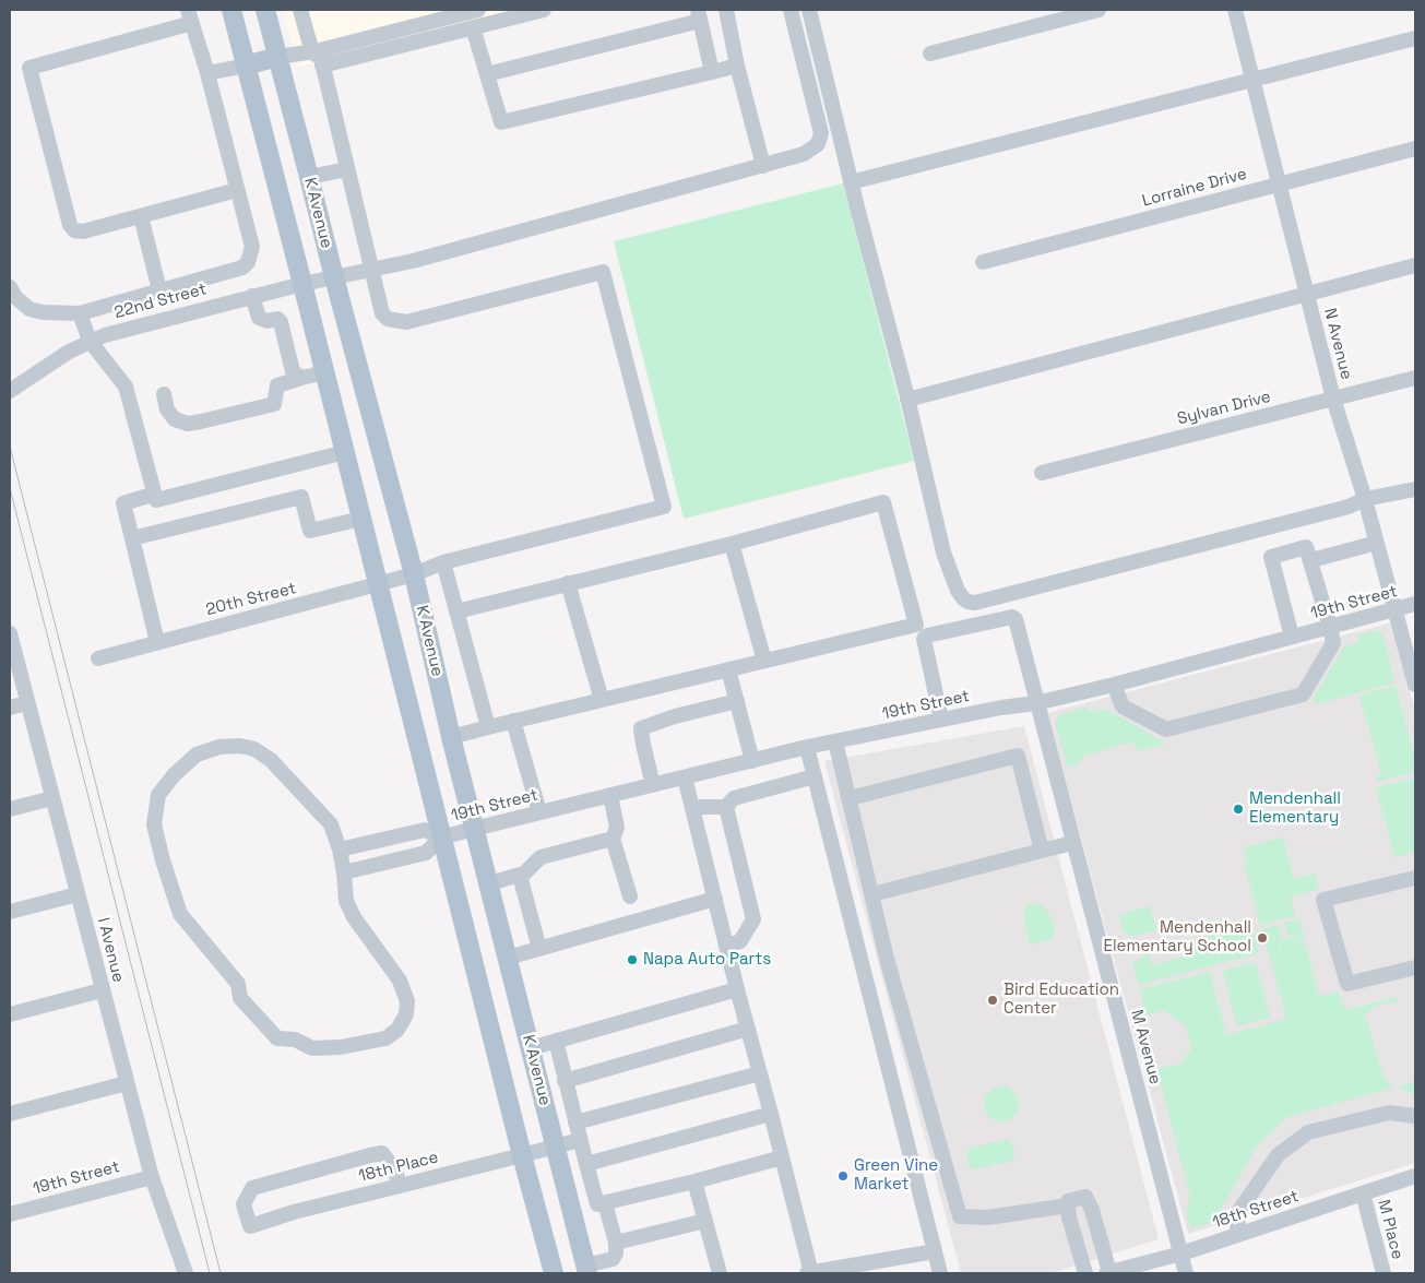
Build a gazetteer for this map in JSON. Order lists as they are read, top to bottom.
{
  "streets": {
    "main road": ["K Avenue"],
    "street": [
      "Lorraine Drive",
      "22nd Street",
      "N Avenue",
      "Sylvan Drive",
      "20th Street",
      "19th Street",
      "I Avenue",
      "M Avenue",
      "18th Place",
      "18th Street",
      "M Place"
    ]
  },
  "crossings": [
    ["Lorraine Drive", "N Avenue"],
    ["K Avenue", "22nd Street"],
    ["K Avenue", "20th Street"],
    ["K Avenue", "19th Street"],
    ["K Avenue", "18th Place"],
    ["22nd Street", "20th Street"],
    ["N Avenue", "Sylvan Drive"],
    ["N Avenue", "19th Street"],
    ["19th Street", "I Avenue"],
    ["19th Street", "M Avenue"],
    ["M Avenue", "18th Street"],
    ["18th Street", "M Place"]
  ],
  "places": [
    "Mendenhall Elementary",
    "Mendenhall Elementary School",
    "Napa Auto Parts",
    "Bird Education Center",
    "Green Vine Market"
  ]
}
